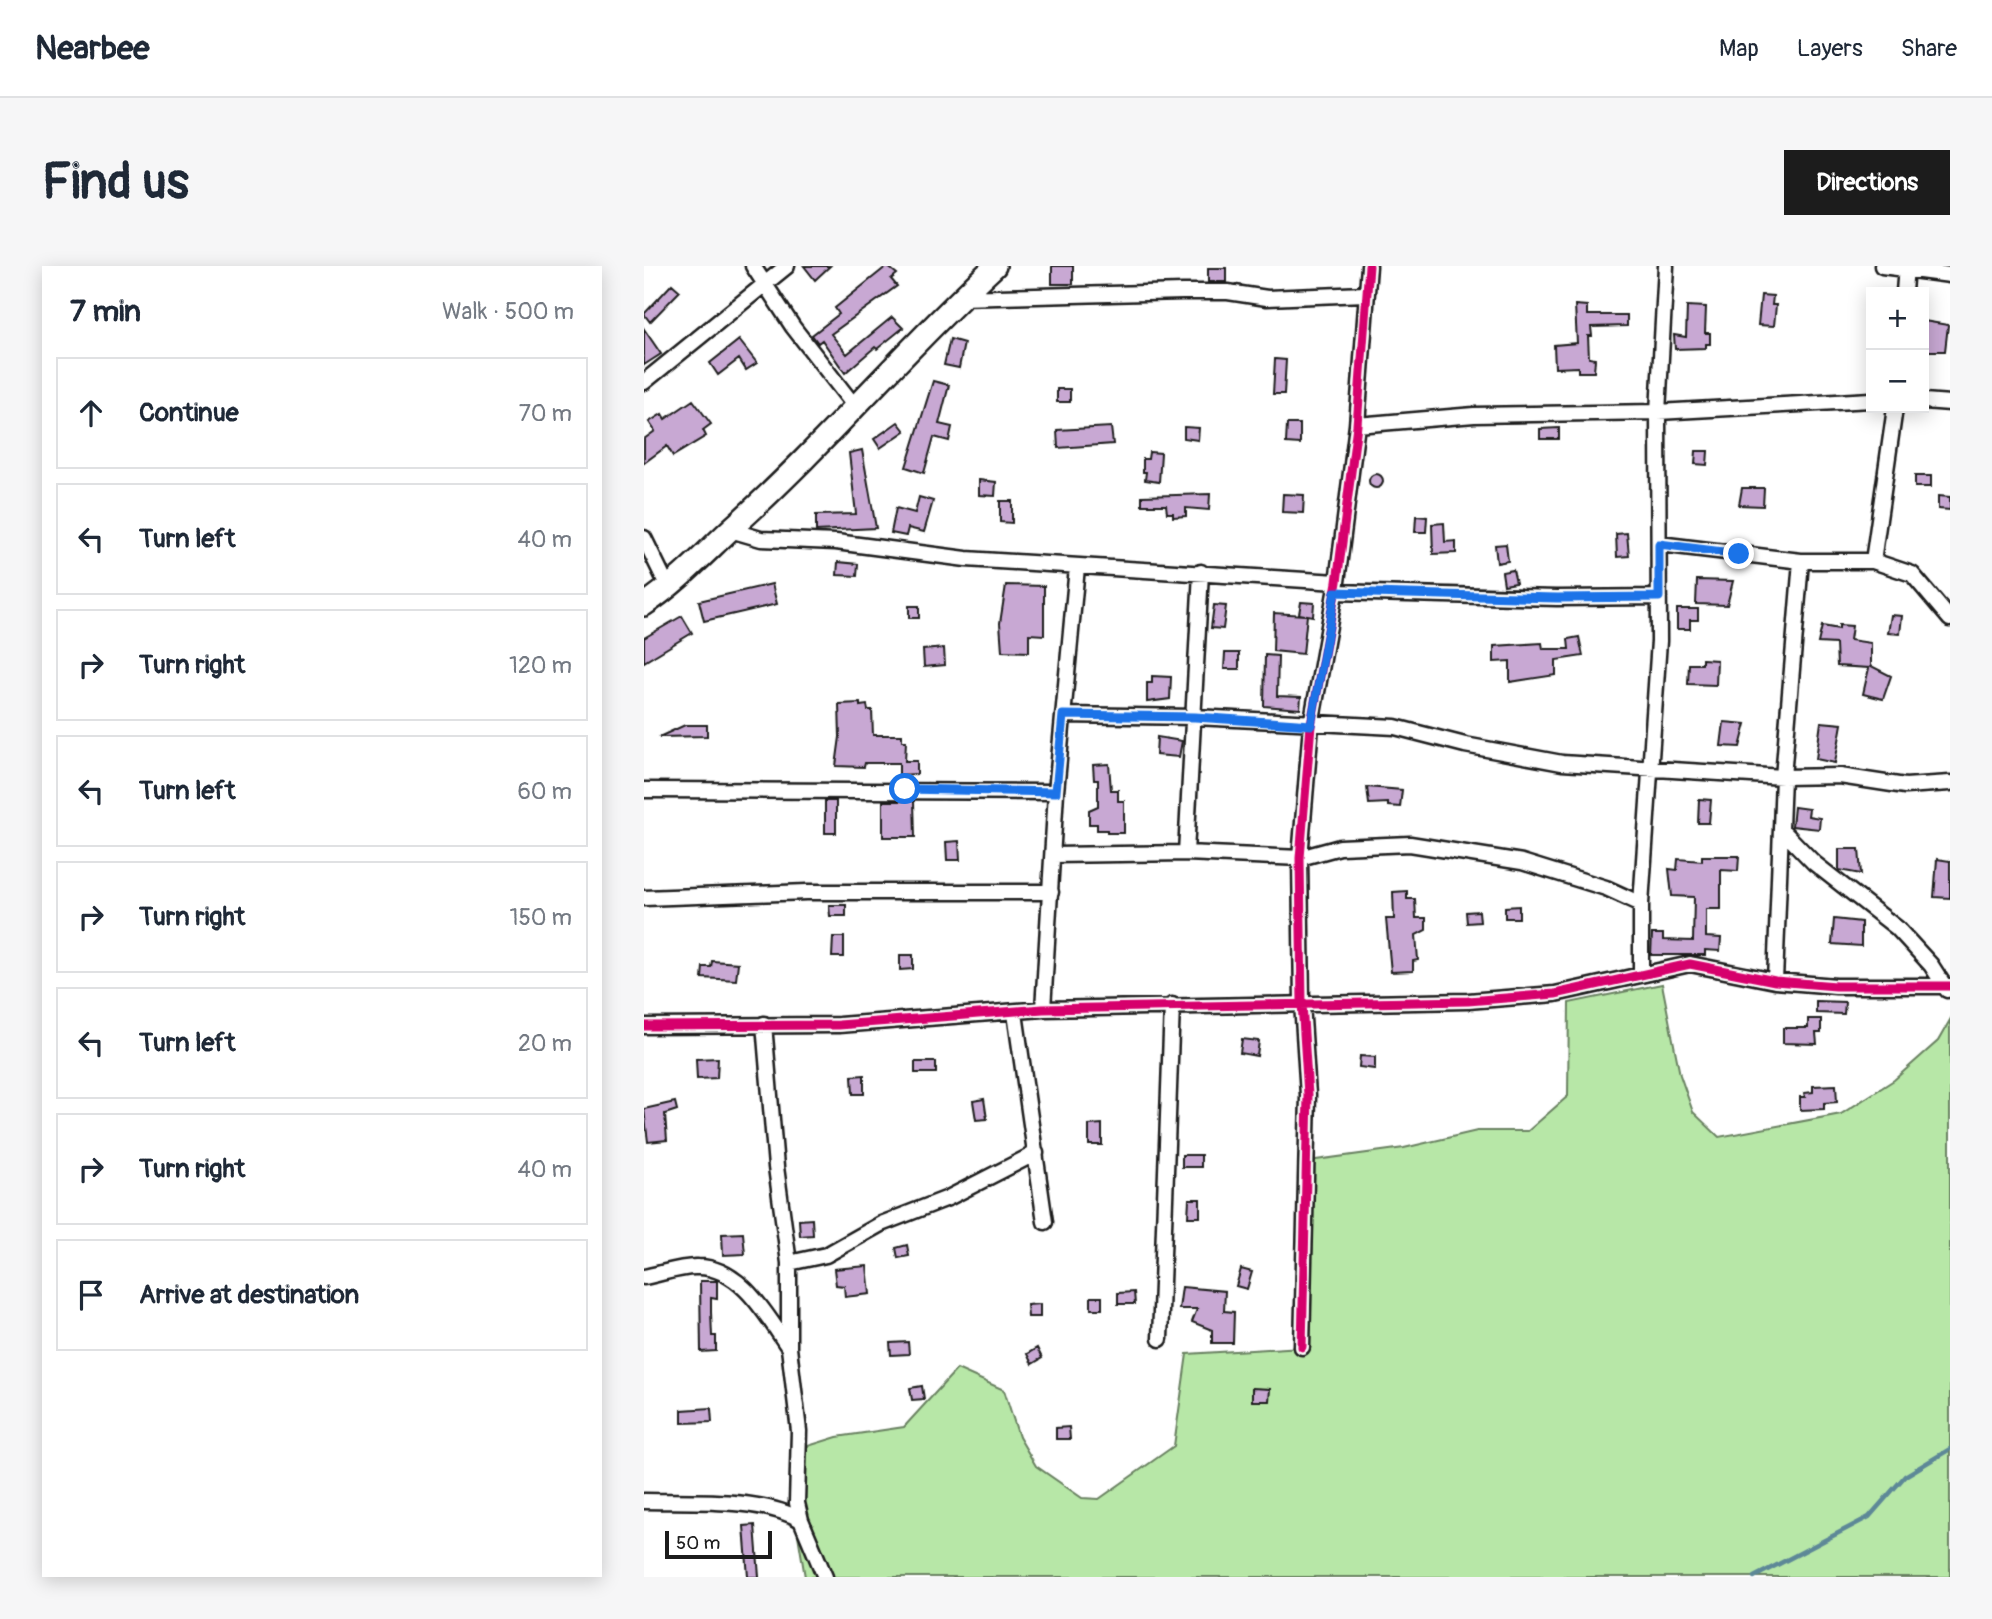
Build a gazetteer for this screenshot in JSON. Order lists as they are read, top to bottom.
{
  "scale_bar": "50 m",
  "page": {
    "header": "Nearbee",
    "nav": ["Map", "Layers", "Share"],
    "buttons": "Directions",
    "title": "Find us",
    "heading": ["7 min", "Walk · 500 m"],
    "map_buttons": ["+", "−"],
    "list": [
      ["Continue", "70 m"],
      ["Turn left", "40 m"],
      ["Turn right", "120 m"],
      ["Turn left", "60 m"],
      ["Turn right", "150 m"],
      ["Turn left", "20 m"],
      ["Turn right", "40 m"],
      "Arrive at destination"
    ],
    "scale": "50 m"
  }
}
